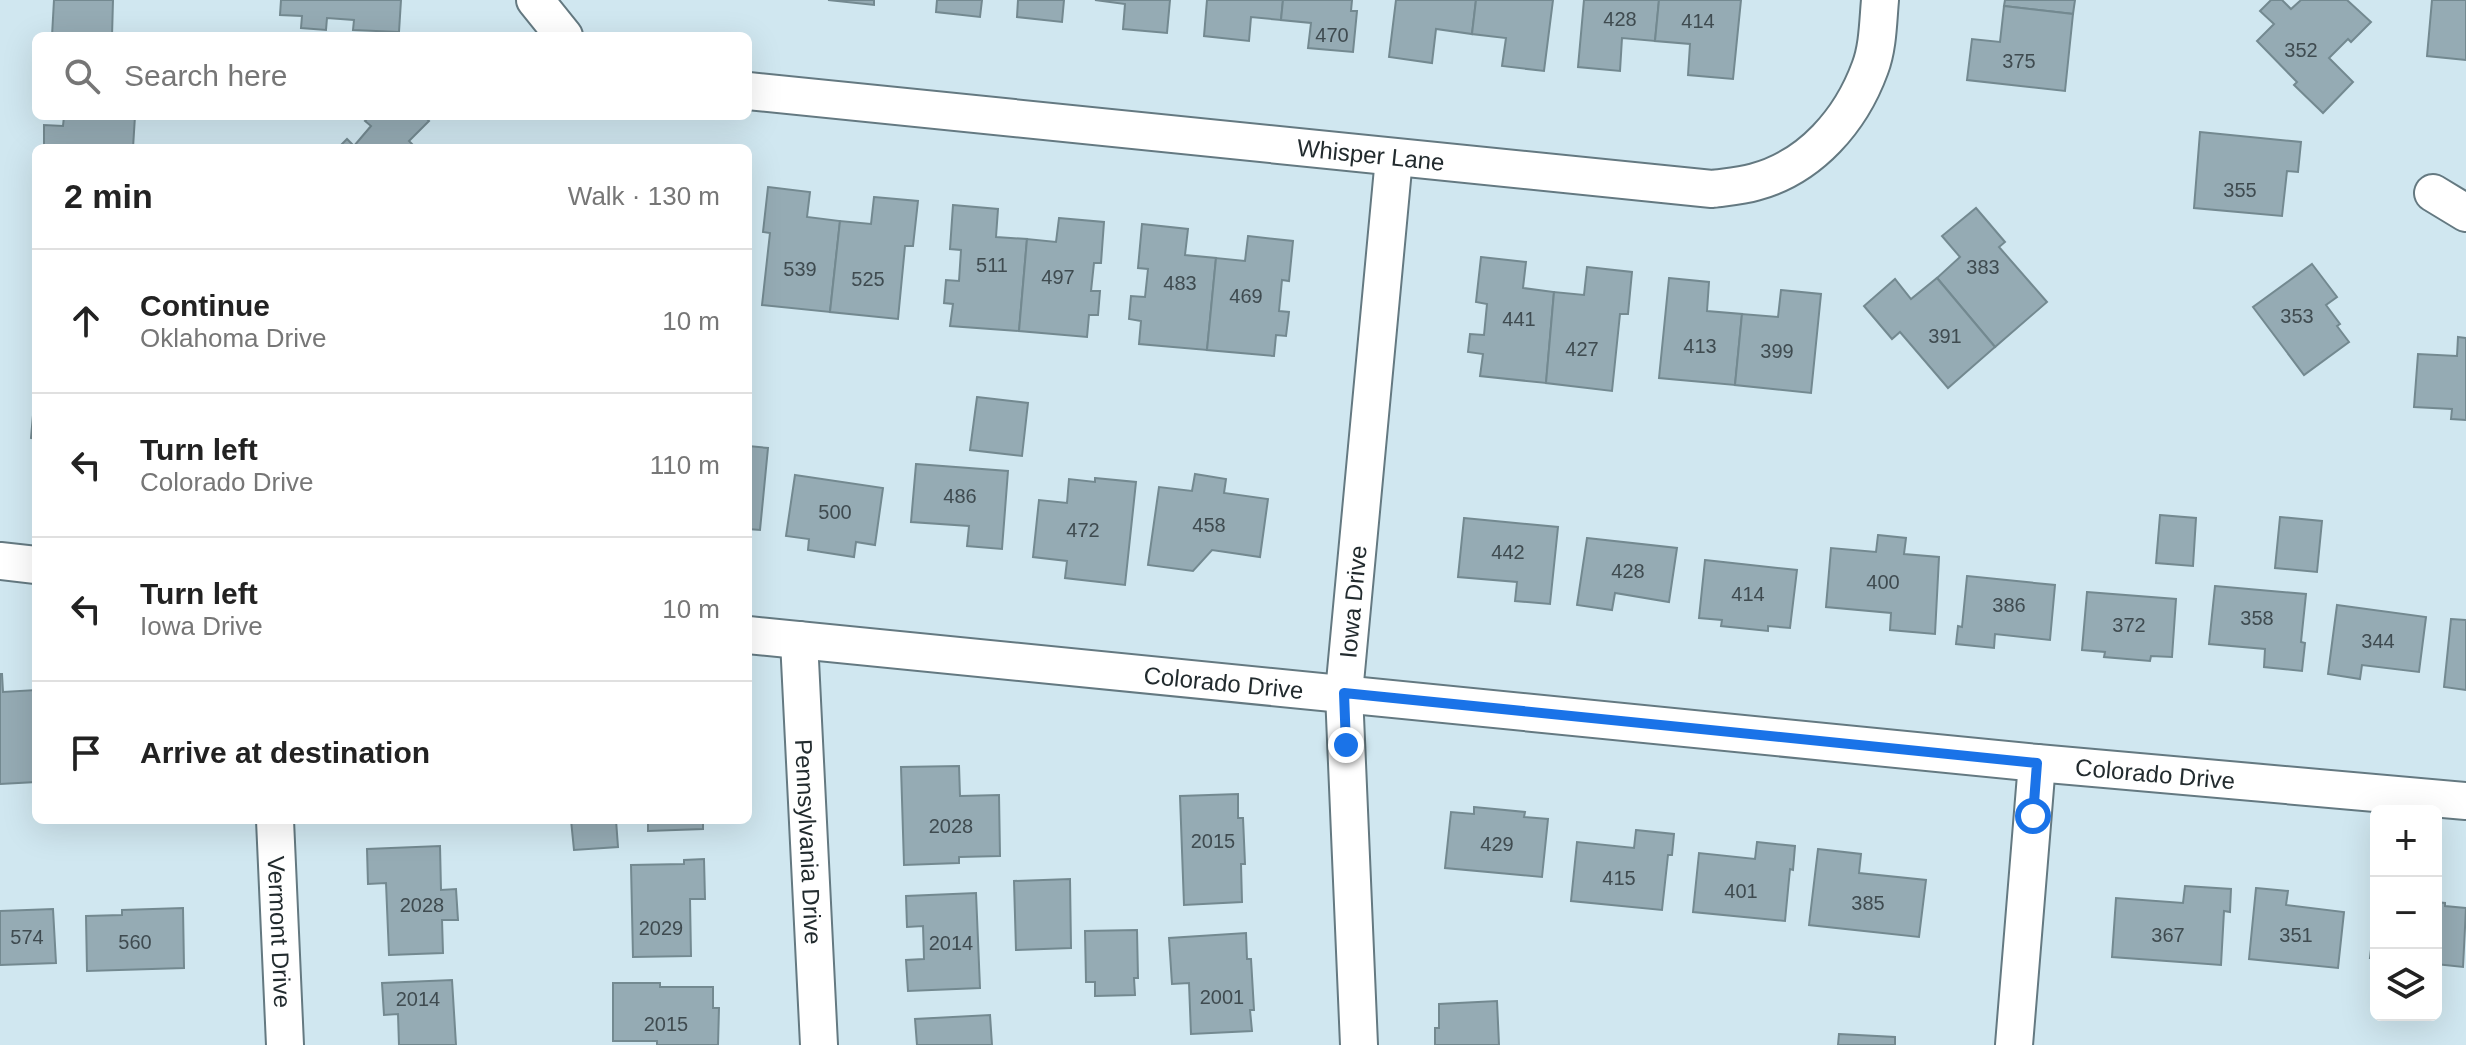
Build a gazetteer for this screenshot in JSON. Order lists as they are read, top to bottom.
{
  "streets": {
    "street": [
      "Whisper Lane",
      "Iowa Drive",
      "Colorado Drive",
      "Pennsylvania Drive",
      "Vermont Drive"
    ]
  },
  "crossings": [
    ["Whisper Lane", "Iowa Drive"],
    ["Iowa Drive", "Colorado Drive"],
    ["Colorado Drive", "Pennsylvania Drive"]
  ],
  "house_numbers": [
    "428",
    "414",
    "470",
    "352",
    "375",
    "355",
    "511",
    "383",
    "539",
    "497",
    "525",
    "483",
    "469",
    "353",
    "441",
    "391",
    "413",
    "427",
    "399",
    "486",
    "500",
    "458",
    "472",
    "442",
    "428",
    "400",
    "414",
    "386",
    "358",
    "372",
    "344",
    "2028",
    "2015",
    "429",
    "415",
    "401",
    "385",
    "2028",
    "2029",
    "367",
    "351",
    "574",
    "560",
    "2014",
    "2001",
    "2014",
    "2015"
  ],
  "page": {
    "search": "Search here",
    "heading": ["2 min", "Walk · 130 m"],
    "list": [
      ["Continue", "Oklahoma Drive", "10 m"],
      ["Turn left", "Colorado Drive", "110 m"],
      ["Turn left", "Iowa Drive", "10 m"],
      "Arrive at destination"
    ],
    "map_buttons": ["+", "−"]
  }
}
